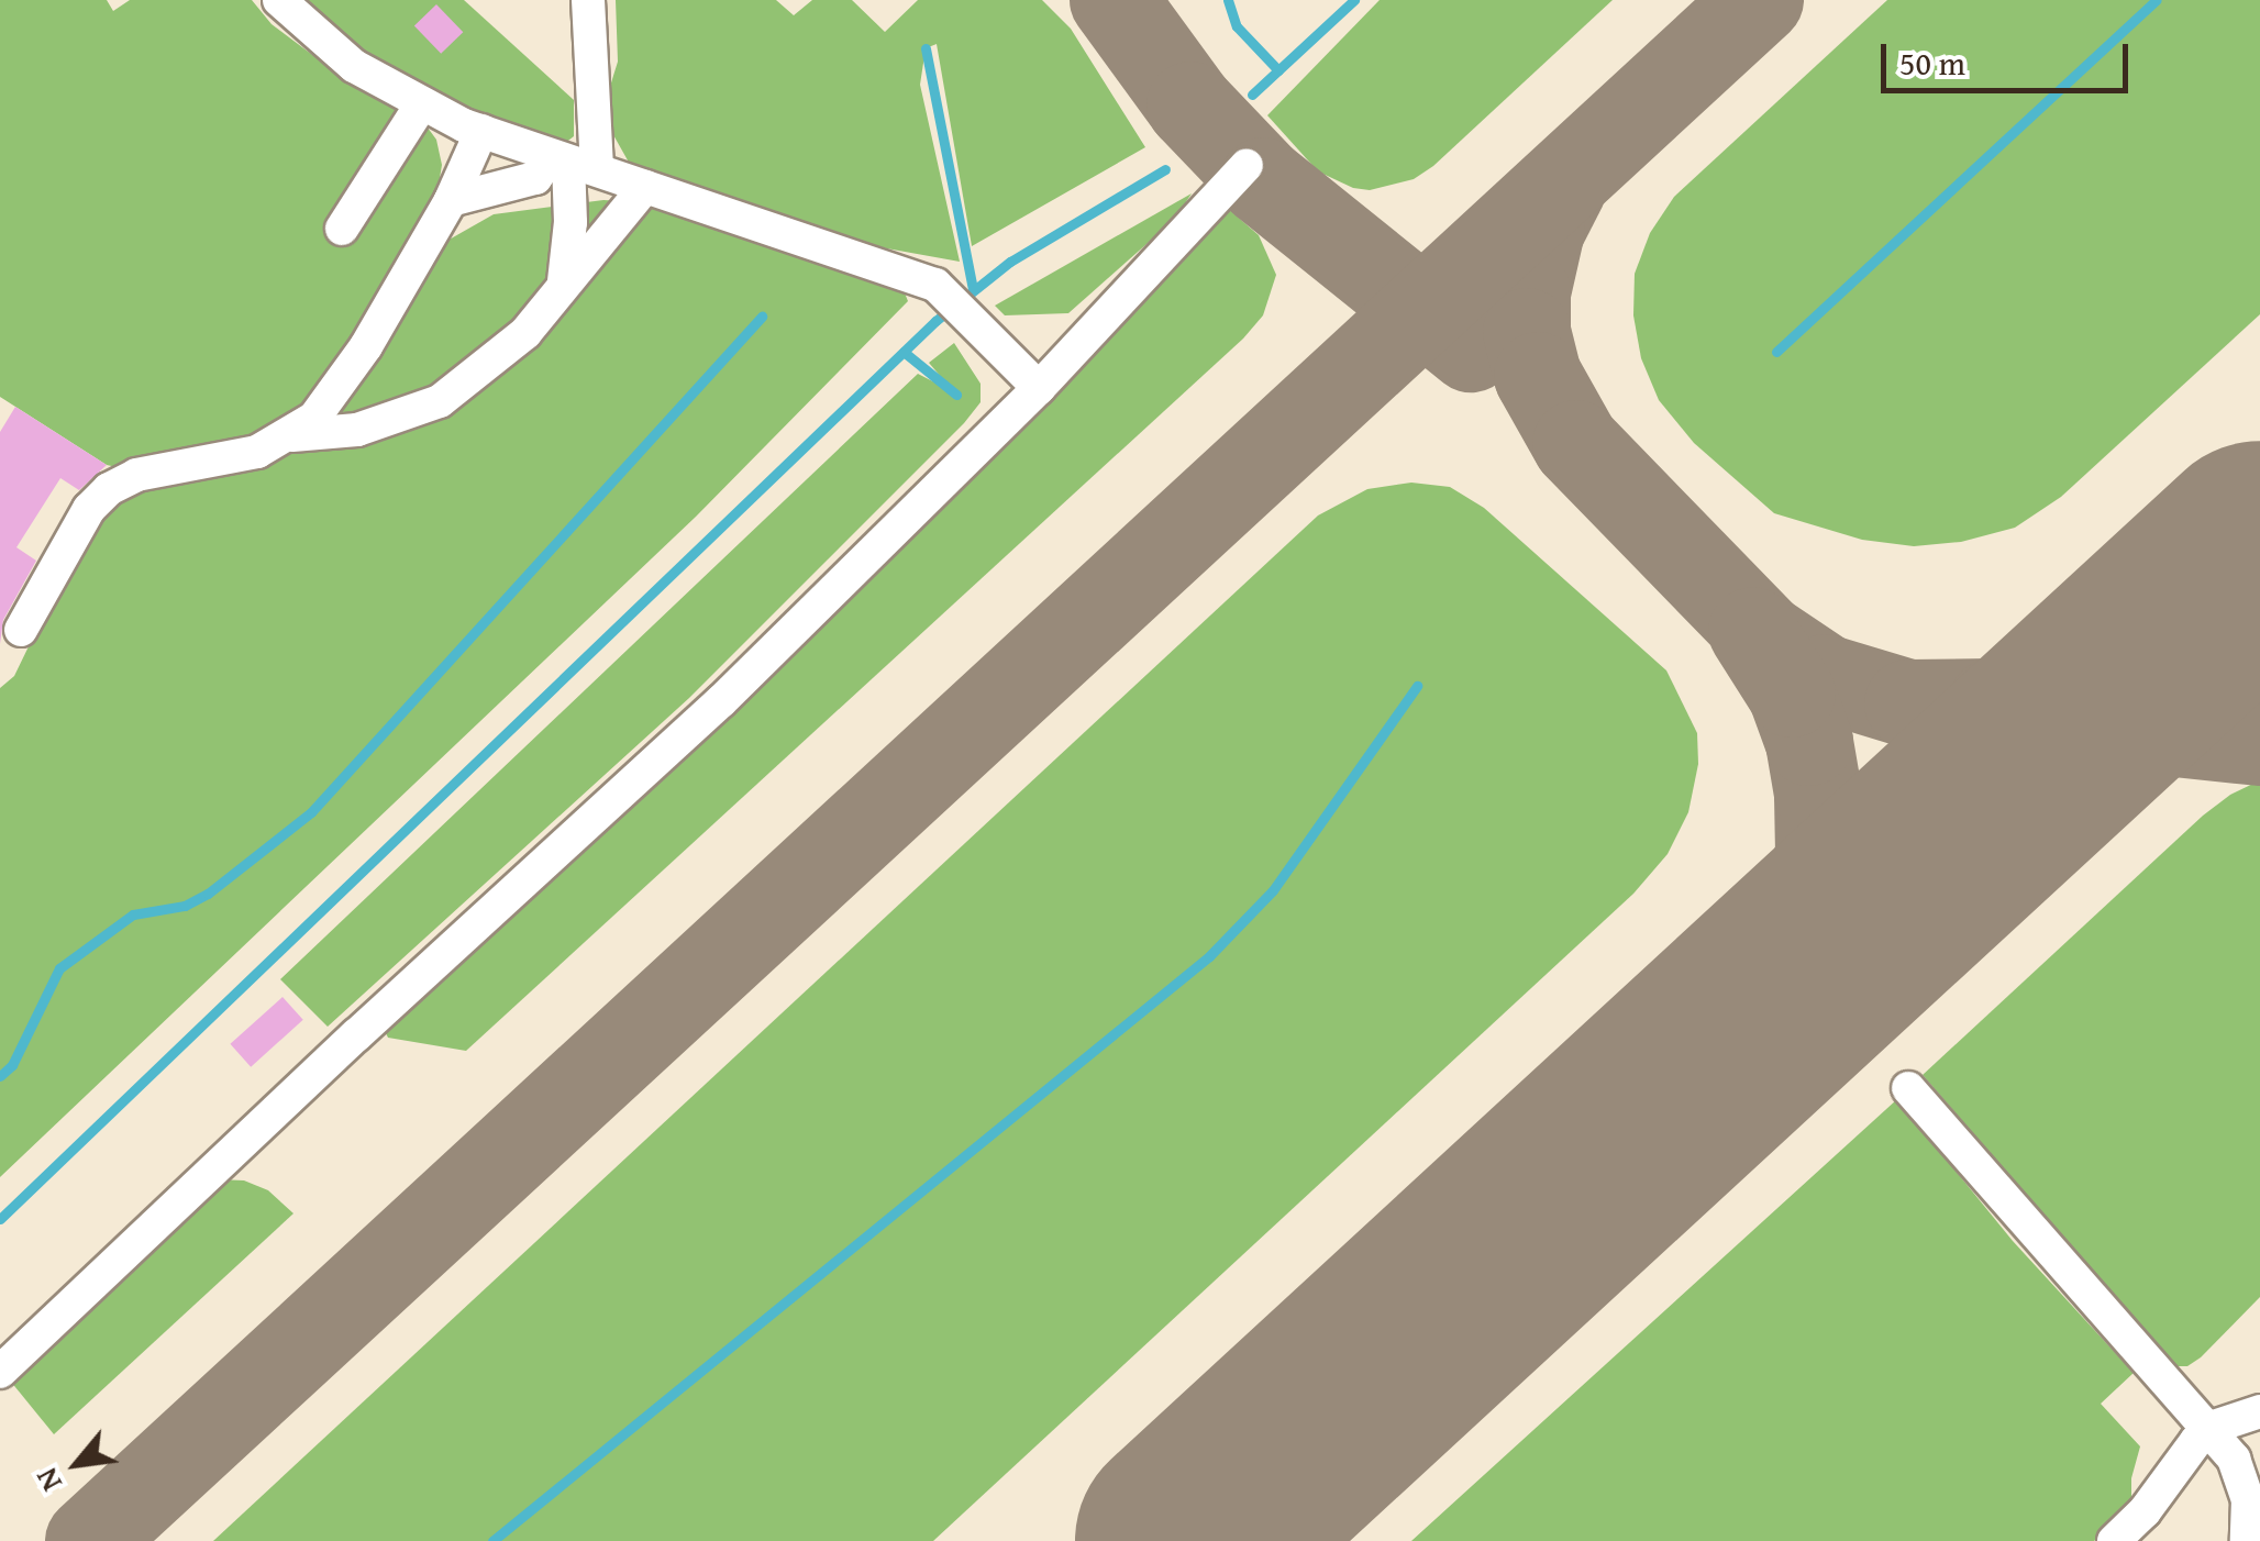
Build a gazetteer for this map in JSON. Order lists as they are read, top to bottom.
{
  "scale_bar": "50 m",
  "north": "bottom left"
}
